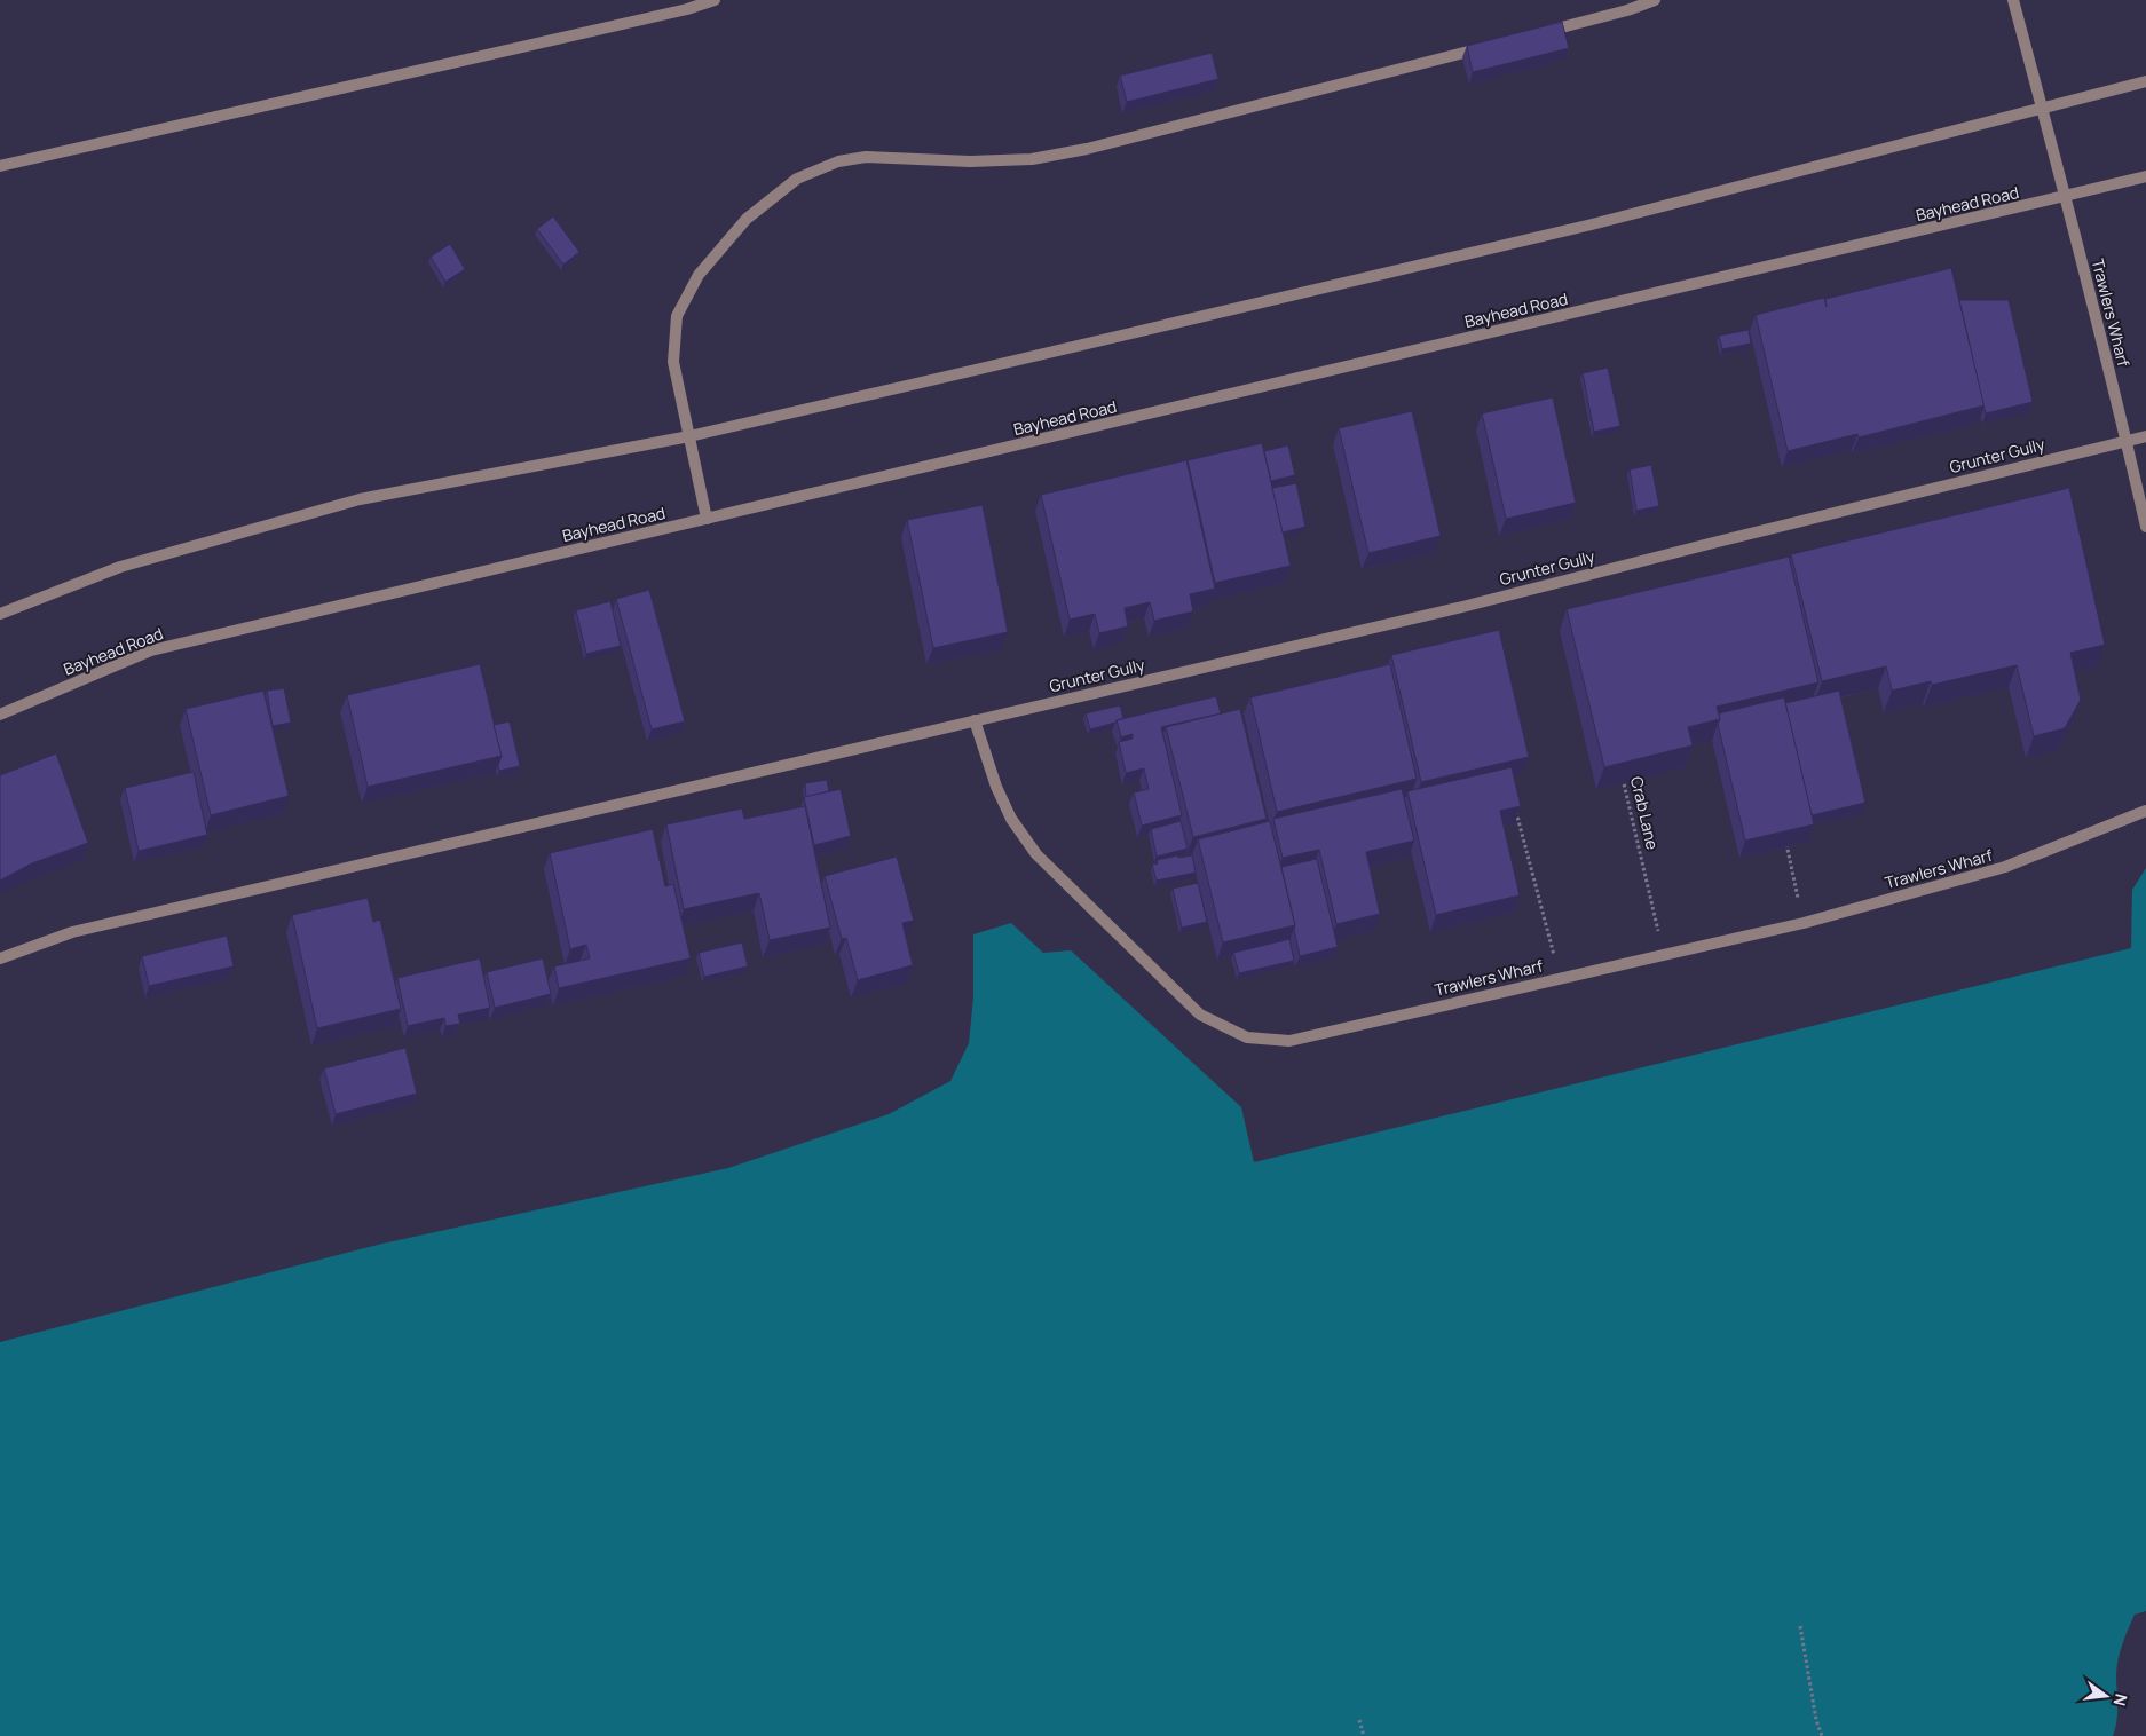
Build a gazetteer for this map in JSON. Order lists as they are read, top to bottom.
{
  "streets": {
    "street": ["Bayhead Road", "Trawlers Wharf", "Grunter Gully"],
    "path": ["Crab Lane"]
  },
  "crossings": [
    ["Bayhead Road", "Trawlers Wharf"],
    ["Trawlers Wharf", "Grunter Gully"],
    ["Trawlers Wharf", "Crab Lane"]
  ],
  "north": "right"
}
